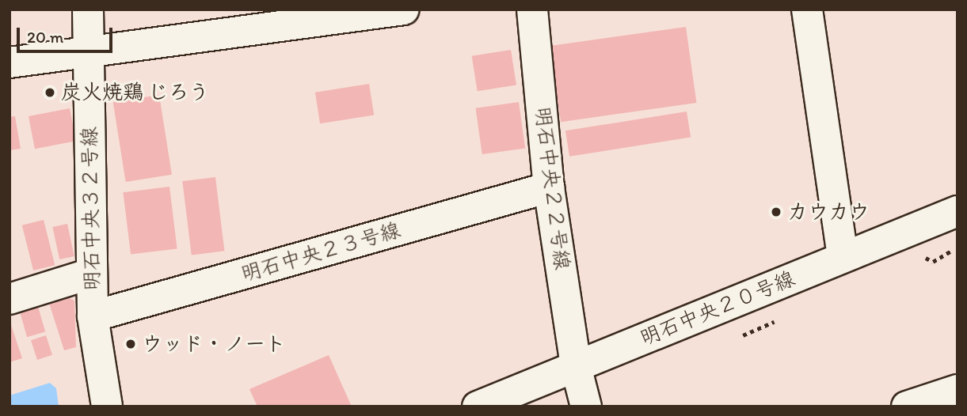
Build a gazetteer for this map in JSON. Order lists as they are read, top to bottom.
{
  "streets": {
    "street": [
      "明石中央２２号線",
      "明石中央３２号線",
      "明石中央２３号線",
      "明石中央２０号線"
    ]
  },
  "crossings": [
    ["明石中央２２号線", "明石中央２３号線"],
    ["明石中央２２号線", "明石中央２０号線"],
    ["明石中央３２号線", "明石中央２３号線"]
  ],
  "places": ["炭火焼鶏 じろう", "カウカウ", "ウッド・ノート"],
  "scale_bar": "20 m"
}
